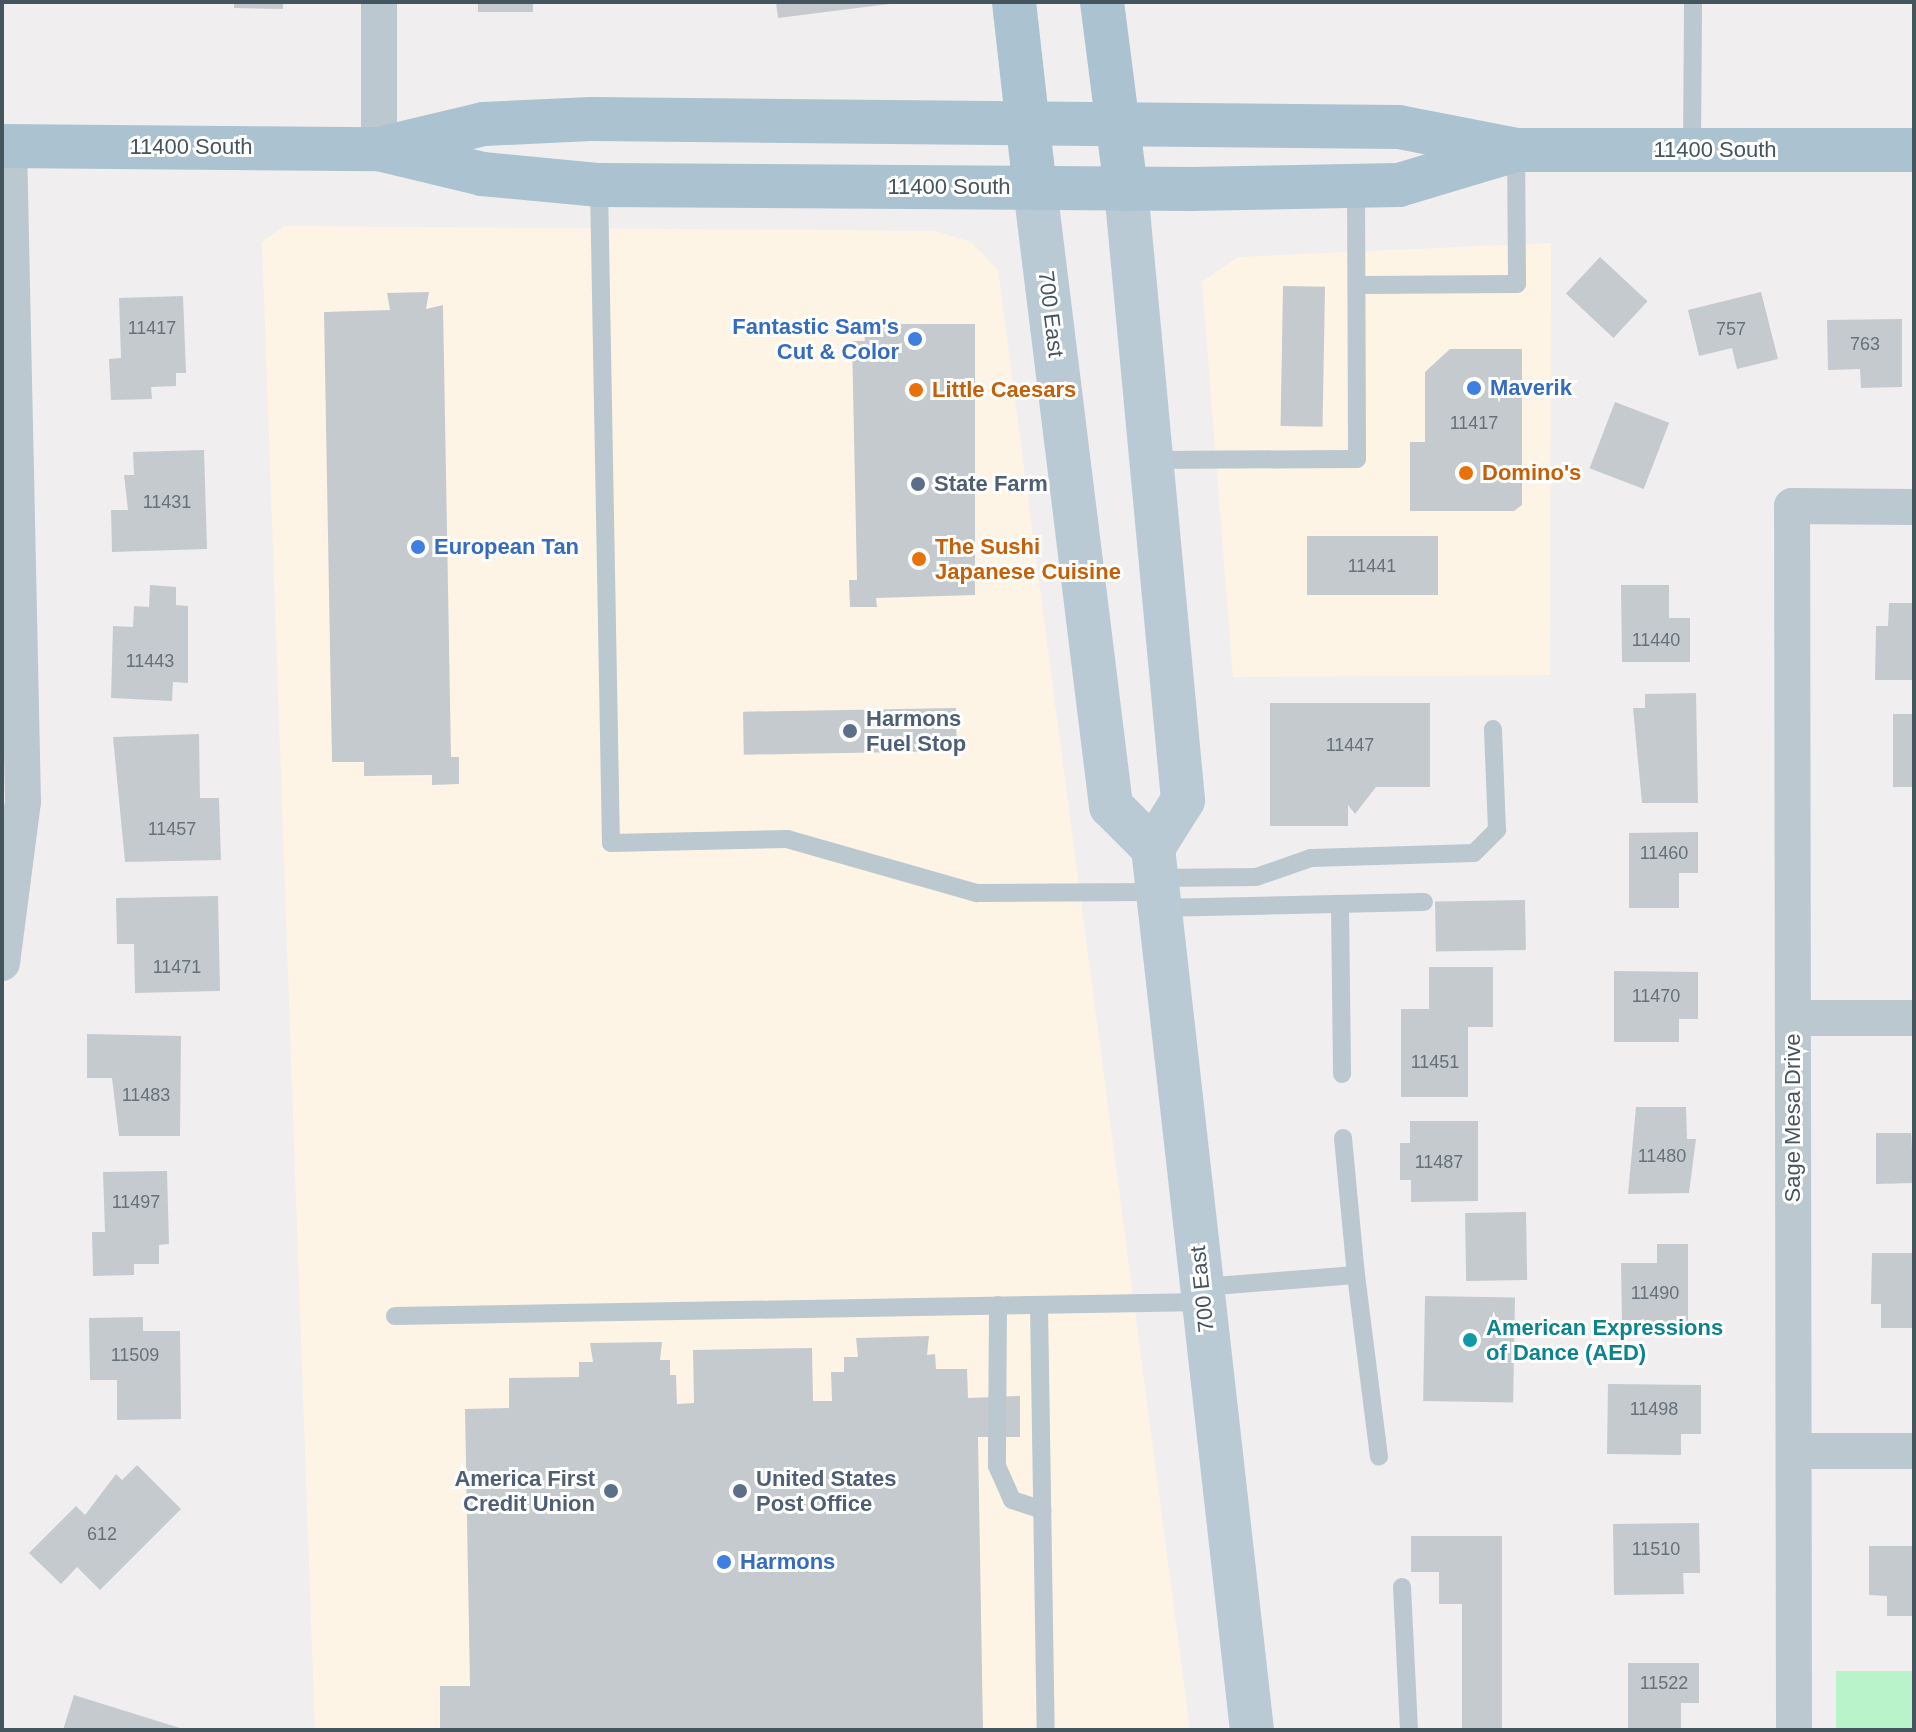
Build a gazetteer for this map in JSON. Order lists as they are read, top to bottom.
{
  "streets": {
    "main road": ["11400 South", "700 East"],
    "street": ["Sage Mesa Drive"]
  },
  "crossings": [
    ["11400 South", "700 East"]
  ],
  "places": [
    "Fantastic Sam's Cut & Color",
    "Maverik",
    "Little Caesars",
    "Domino's",
    "State Farm",
    "European Tan",
    "The Sushi Japanese Cuisine",
    "Harmons Fuel Stop",
    "American Expressions of Dance (AED)",
    "America First Credit Union",
    "United States Post Office",
    "Harmons"
  ],
  "house_numbers": [
    "11417",
    "757",
    "763",
    "11417",
    "11431",
    "11441",
    "11440",
    "11443",
    "11447",
    "11457",
    "11460",
    "11471",
    "11470",
    "11451",
    "11483",
    "11480",
    "11487",
    "11497",
    "11490",
    "11509",
    "11498",
    "612",
    "11510",
    "11522"
  ]
}
